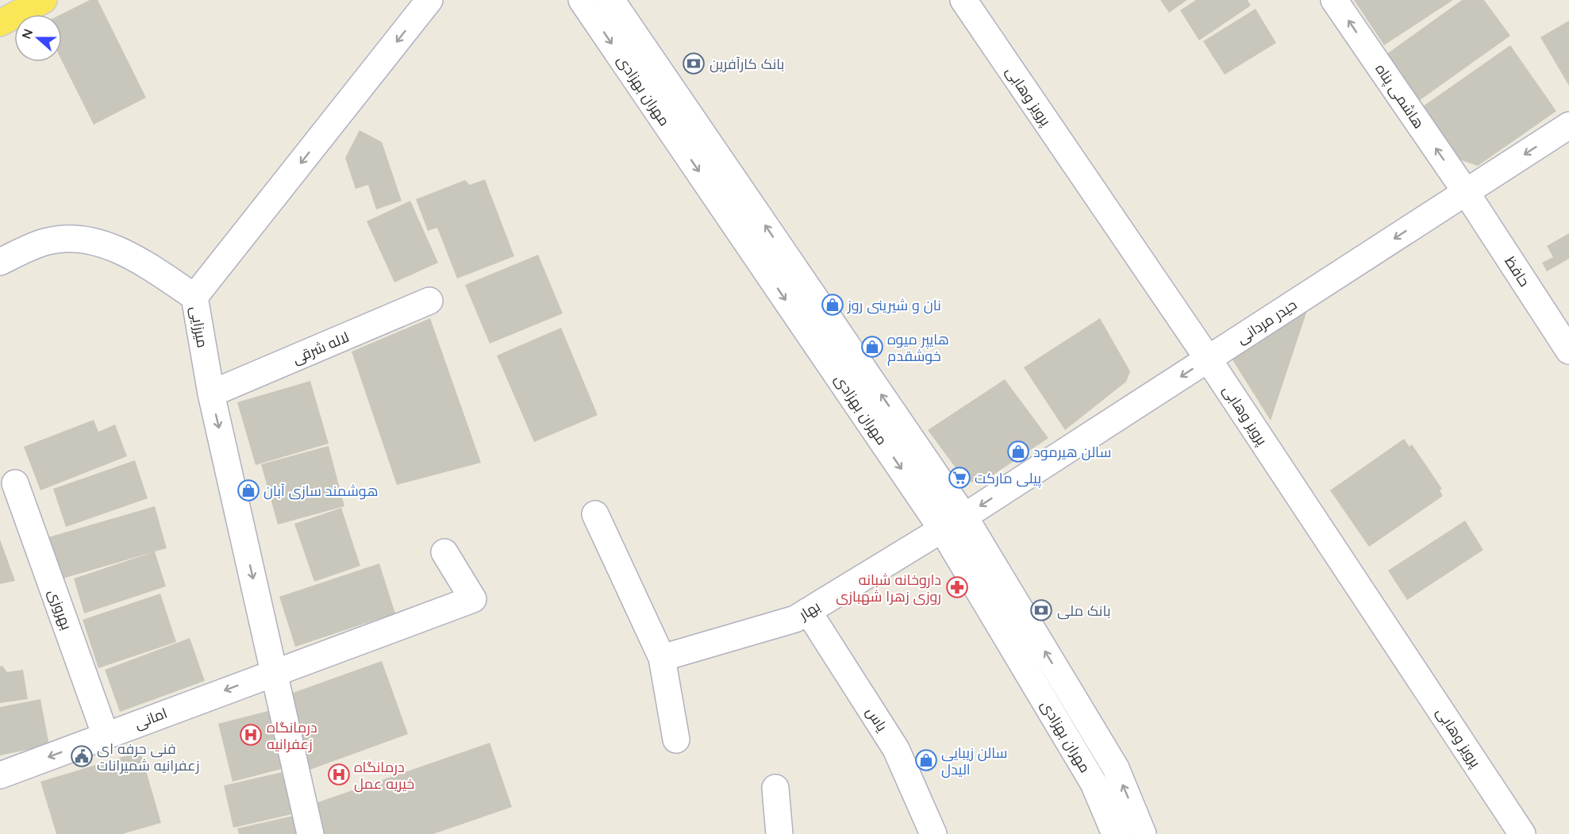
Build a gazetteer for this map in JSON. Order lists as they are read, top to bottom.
{
  "streets": {
    "street": [
      "مهران بهزادی",
      "پرویز وهابی",
      "هاشمی پناه",
      "حافظ",
      "حیدر مردانی",
      "میرزایی",
      "لاله شرقی",
      "بهروزی",
      "بهار",
      "امانی",
      "یاس"
    ]
  },
  "crossings": [
    ["مهران بهزادی", "حیدر مردانی"],
    ["مهران بهزادی", "بهار"],
    ["پرویز وهابی", "حیدر مردانی"],
    ["هاشمی پناه", "حافظ"],
    ["هاشمی پناه", "حیدر مردانی"],
    ["حافظ", "حیدر مردانی"],
    ["حیدر مردانی", "بهار"],
    ["میرزایی", "لاله شرقی"],
    ["میرزایی", "امانی"],
    ["بهروزی", "امانی"],
    ["بهار", "یاس"]
  ],
  "one_way": [
    "هاشمی پناه",
    "حیدر مردانی",
    "میرزایی",
    "امانی"
  ],
  "places": {
    "bank": ["بانک کارآفرین", "بانک ملی"],
    "shop": [
      "نان و شيرينى روز",
      "هایپر میوه خوشقدم",
      "سالن هیرمود",
      "هوشمند سازی آبان",
      "سالن زیبایی الیدل"
    ],
    "supermarket": ["پیلی مارکت"],
    "pharmacy": ["داروخانه شبانه روزی زهرا شهبازی"],
    "hospital": ["درمانگاه زعفرانیه", "درمانگاه خیریه عمل"],
    "public building": ["فنی حرفه ای زعفرانیه شمیرانات"]
  },
  "north": "left"
}
